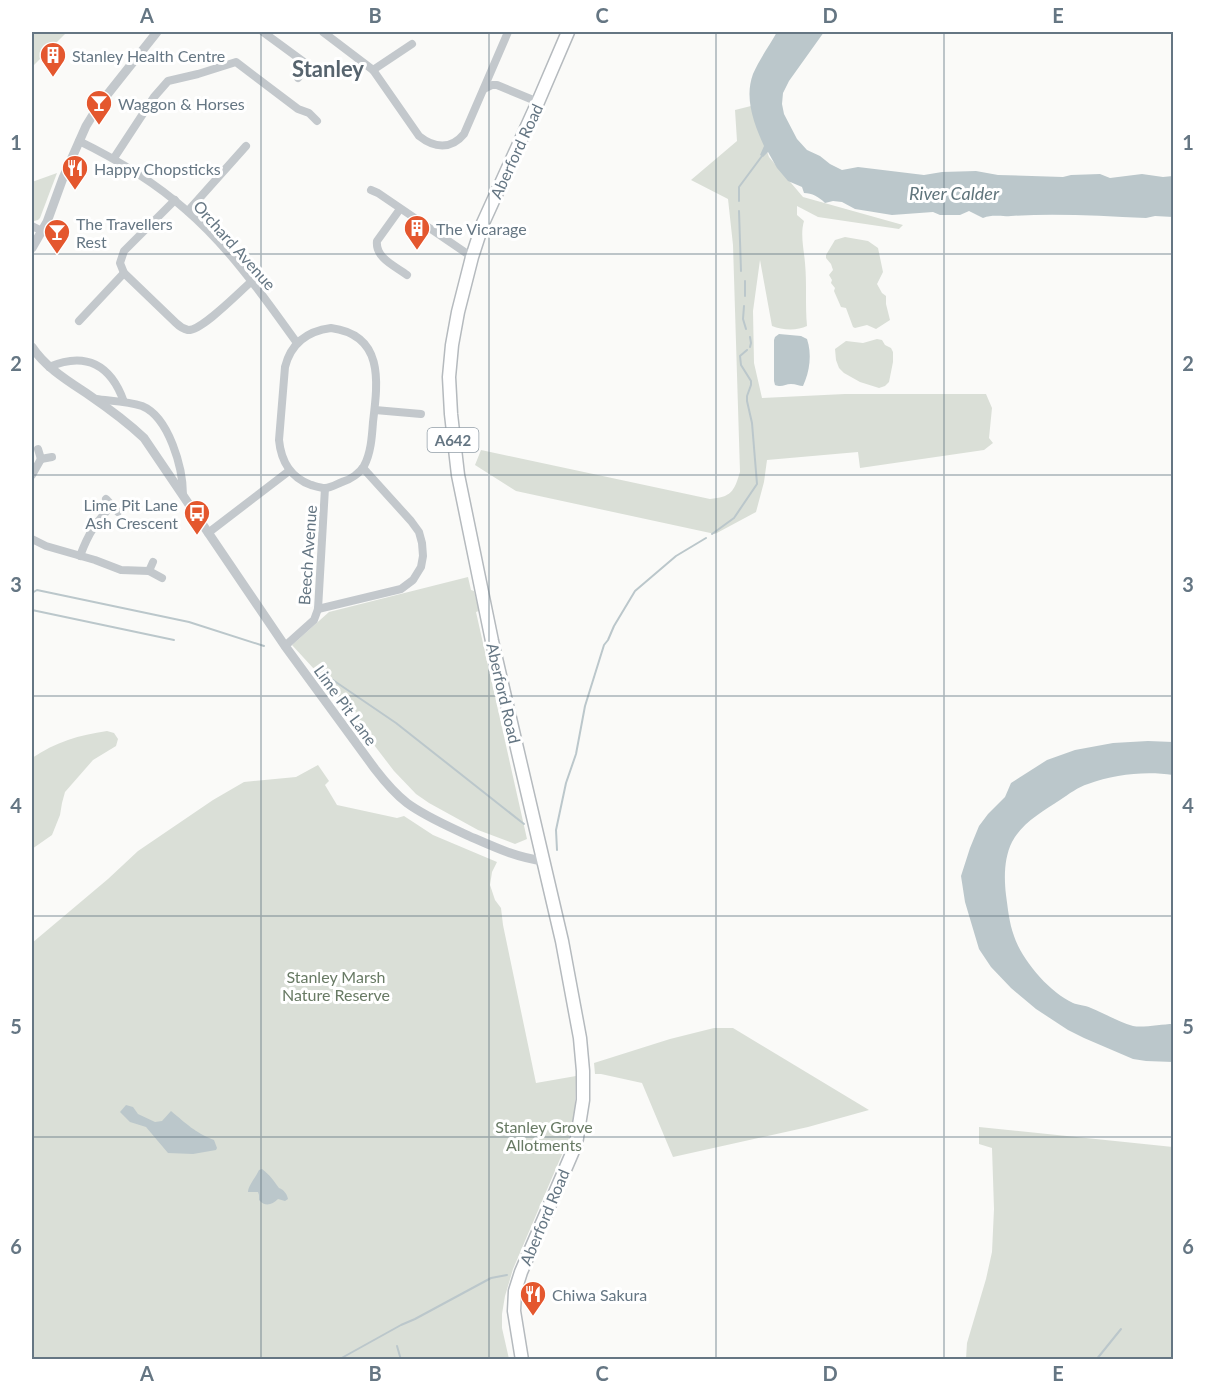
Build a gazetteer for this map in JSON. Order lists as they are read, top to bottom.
{
  "streets": {
    "main road": ["Aberford Road", "A642"],
    "street": ["Orchard Avenue", "Beech Avenue", "Lime Pit Lane"]
  },
  "crossings": [
    ["Aberford Road", "Lime Pit Lane"],
    ["Orchard Avenue", "Beech Avenue"],
    ["Beech Avenue", "Lime Pit Lane"]
  ],
  "districts": ["Stanley"],
  "water": ["River Calder"],
  "parks": ["Stanley Marsh Nature Reserve", "Stanley Grove Allotments"],
  "places": {
    "building": ["Stanley Health Centre", "The Vicarage"],
    "bar": ["Waggon & Horses", "The Travellers Rest"],
    "restaurant": ["Happy Chopsticks", "Chiwa Sakura"],
    "bus stop": ["Lime Pit Lane Ash Crescent"]
  },
  "grid": {
    "columns": [
      "A",
      "B",
      "C",
      "D",
      "E"
    ],
    "rows": [
      "1",
      "2",
      "3",
      "4",
      "5",
      "6"
    ]
  }
}
